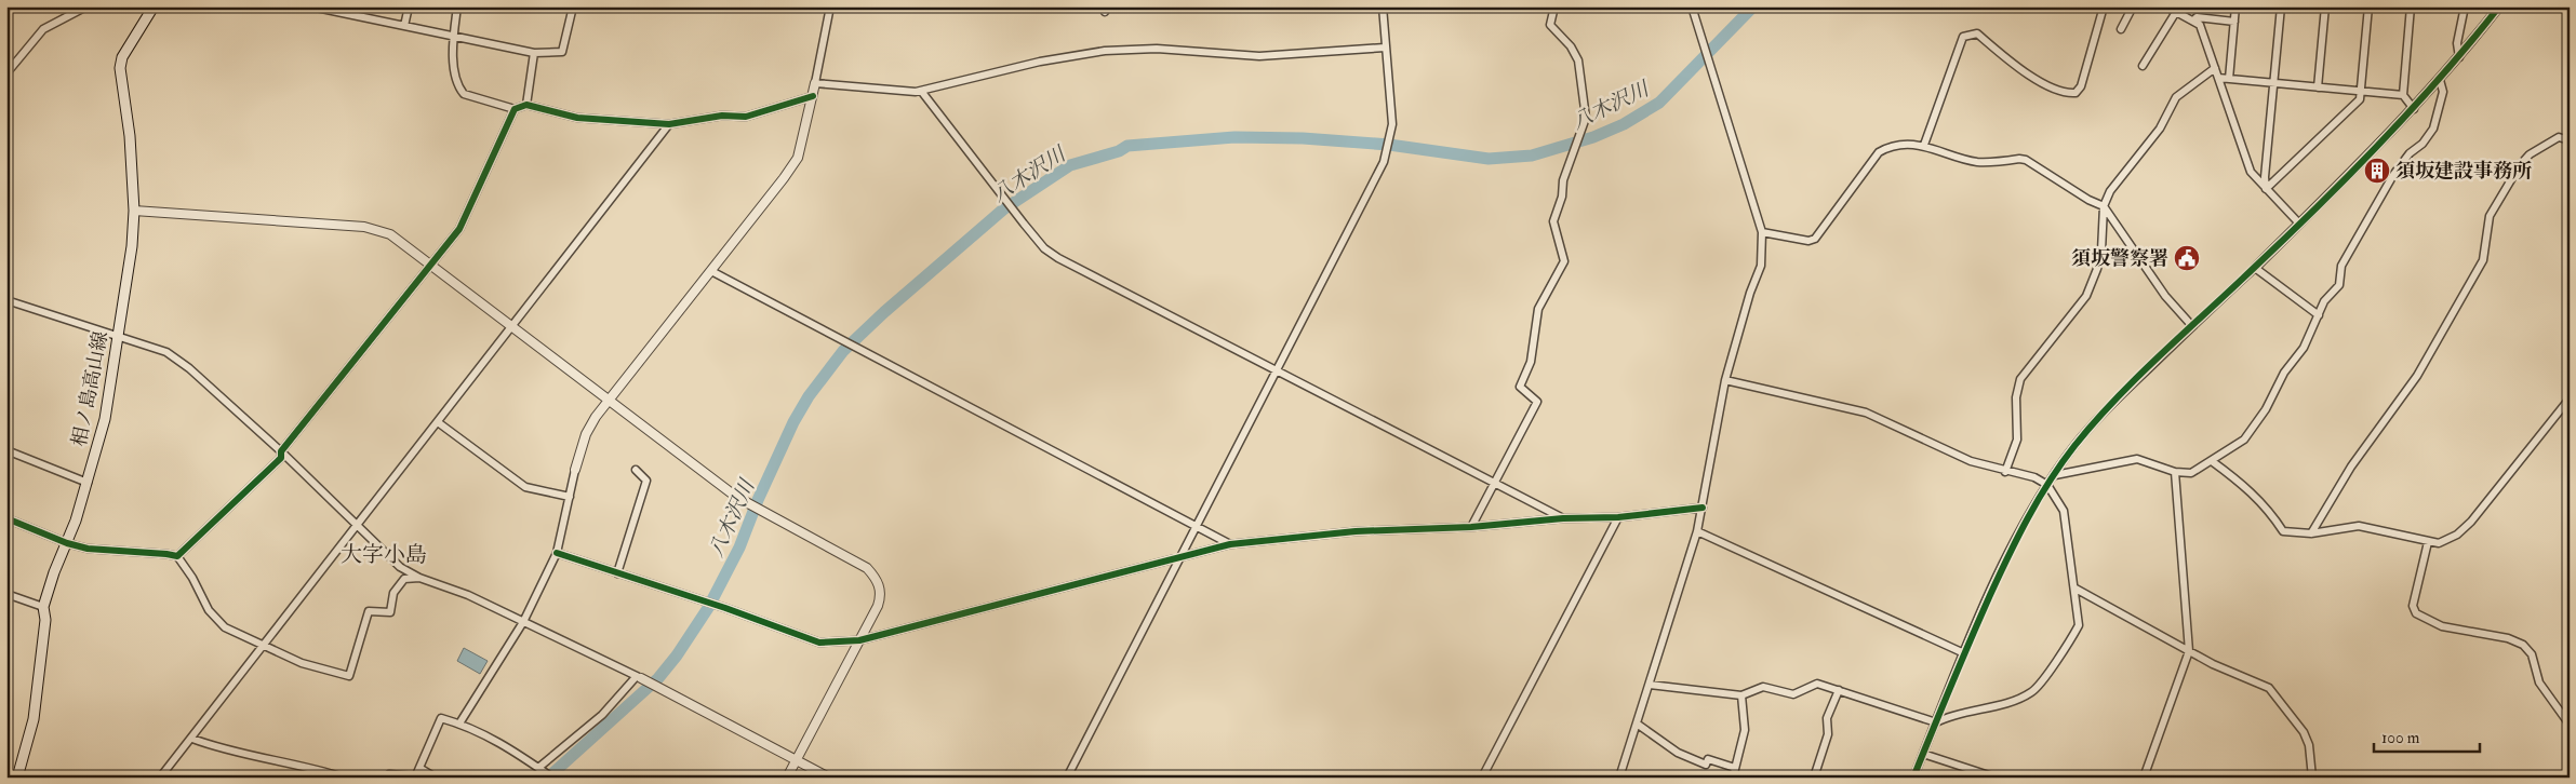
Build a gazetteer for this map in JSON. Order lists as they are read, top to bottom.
{
  "streets": {
    "main road": ["相ノ島高山線"]
  },
  "districts": ["大字小島"],
  "water": ["八木沢川"],
  "places": {
    "building": ["須坂建設事務所"],
    "public building": ["須坂警察署"]
  },
  "scale_bar": "100 m"
}
